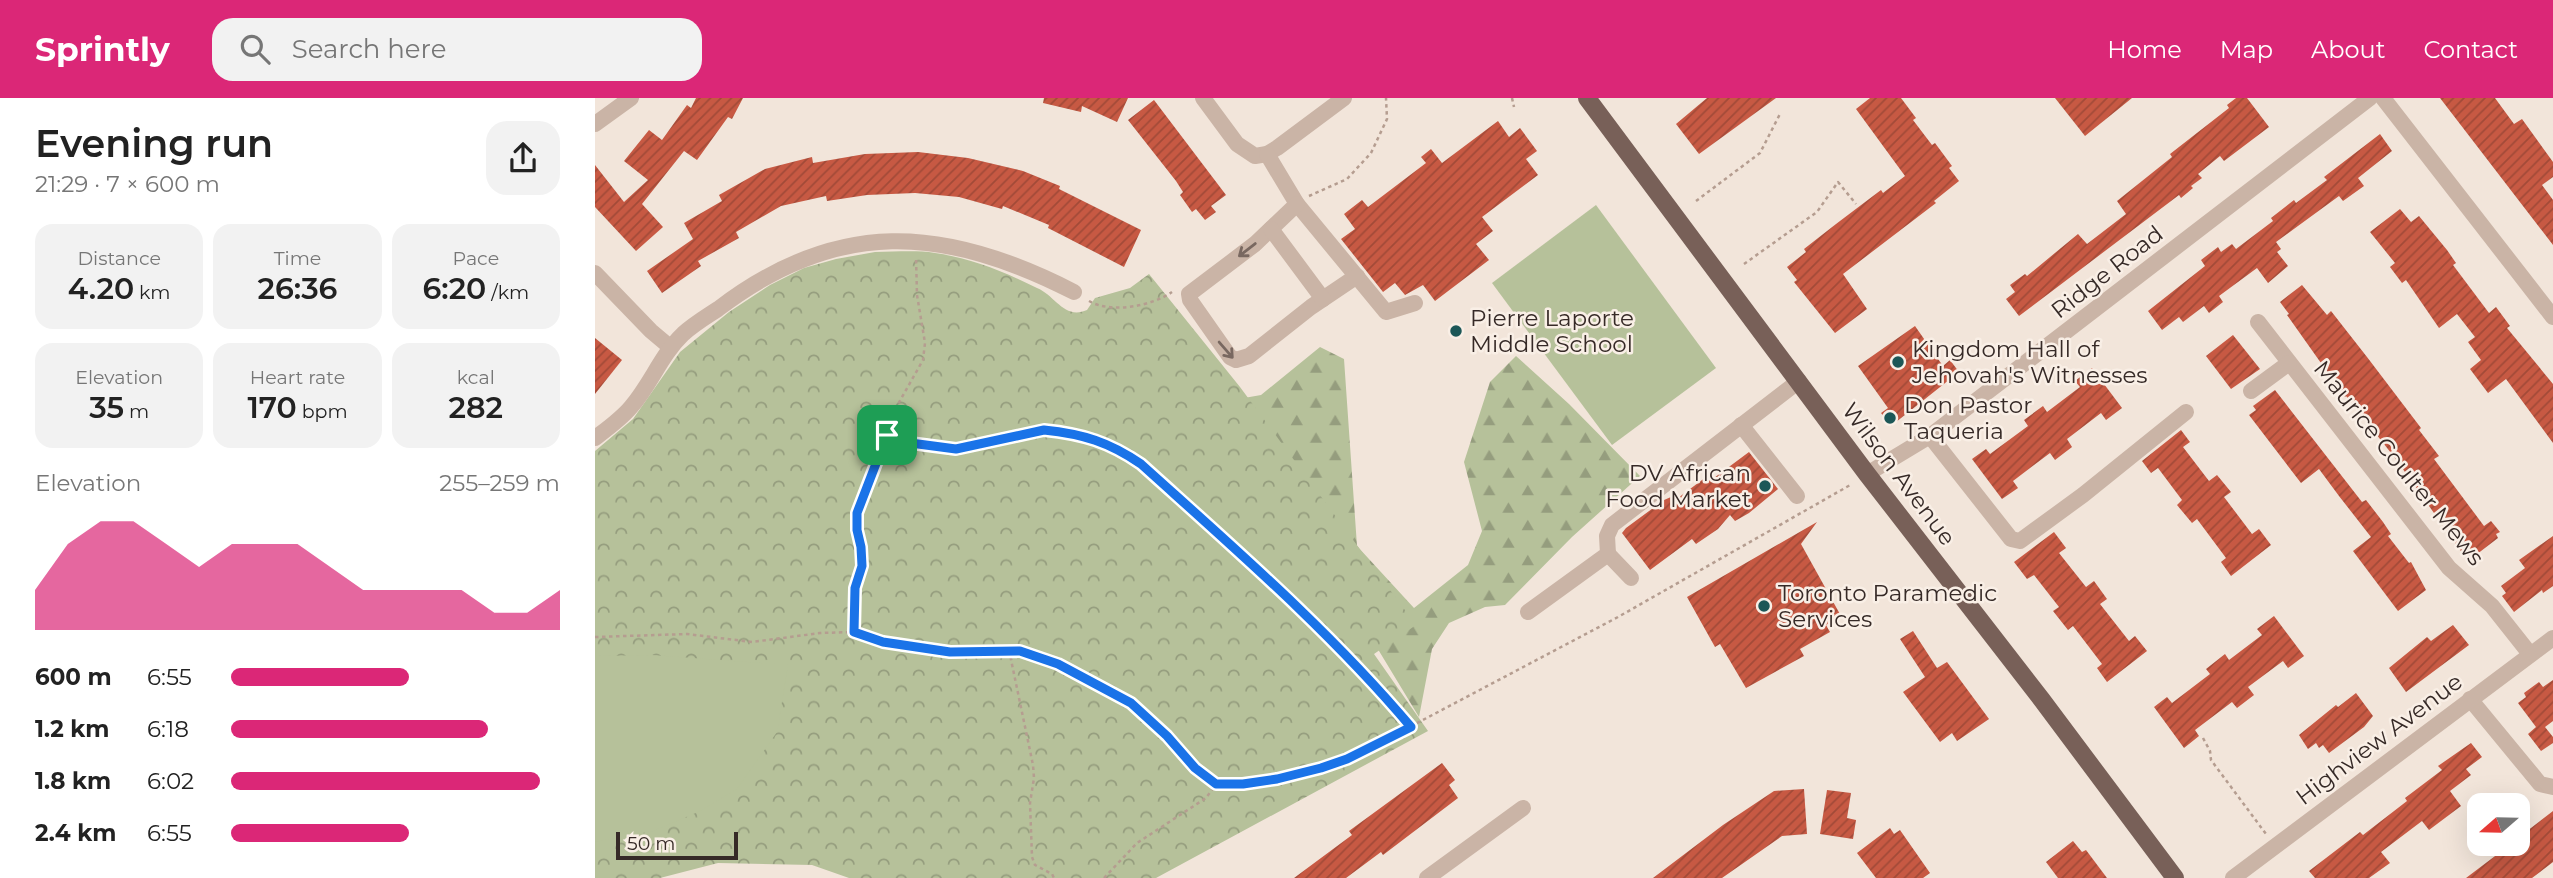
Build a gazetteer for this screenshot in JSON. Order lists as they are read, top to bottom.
{
  "streets": {
    "main road": ["Wilson Avenue"],
    "street": ["Ridge Road", "Maurice Coulter Mews", "Highview Avenue"]
  },
  "crossings": [
    ["Ridge Road", "Wilson Avenue"],
    ["Maurice Coulter Mews", "Highview Avenue"]
  ],
  "places": [
    "Pierre Laporte Middle School",
    "Kingdom Hall of Jehovah's Witnesses",
    "Don Pastor Taqueria",
    "DV African Food Market",
    "Toronto Paramedic Services"
  ],
  "scale_bar": "50 m",
  "north": "left",
  "page": {
    "header": "Sprintly",
    "search": "Search here",
    "nav": [
      "Home",
      "Map",
      "About",
      "Contact"
    ],
    "heading": ["Evening run", "21:29 · 7 × 600 m"],
    "stats": [
      ["Distance", "4.20 km"],
      ["Time", "26:36"],
      ["Pace", "6:20 /km"],
      ["Elevation", "35 m"],
      ["Heart rate", "170 bpm"],
      ["kcal", "282"]
    ],
    "chart": ["Elevation", "255–259 m"],
    "list": [
      {
        "name": "600 m",
        "note": "6:55"
      },
      {
        "name": "1.2 km",
        "note": "6:18"
      },
      {
        "name": "1.8 km",
        "note": "6:02"
      },
      {
        "name": "2.4 km",
        "note": "6:55"
      }
    ],
    "scale": "50 m"
  }
}
